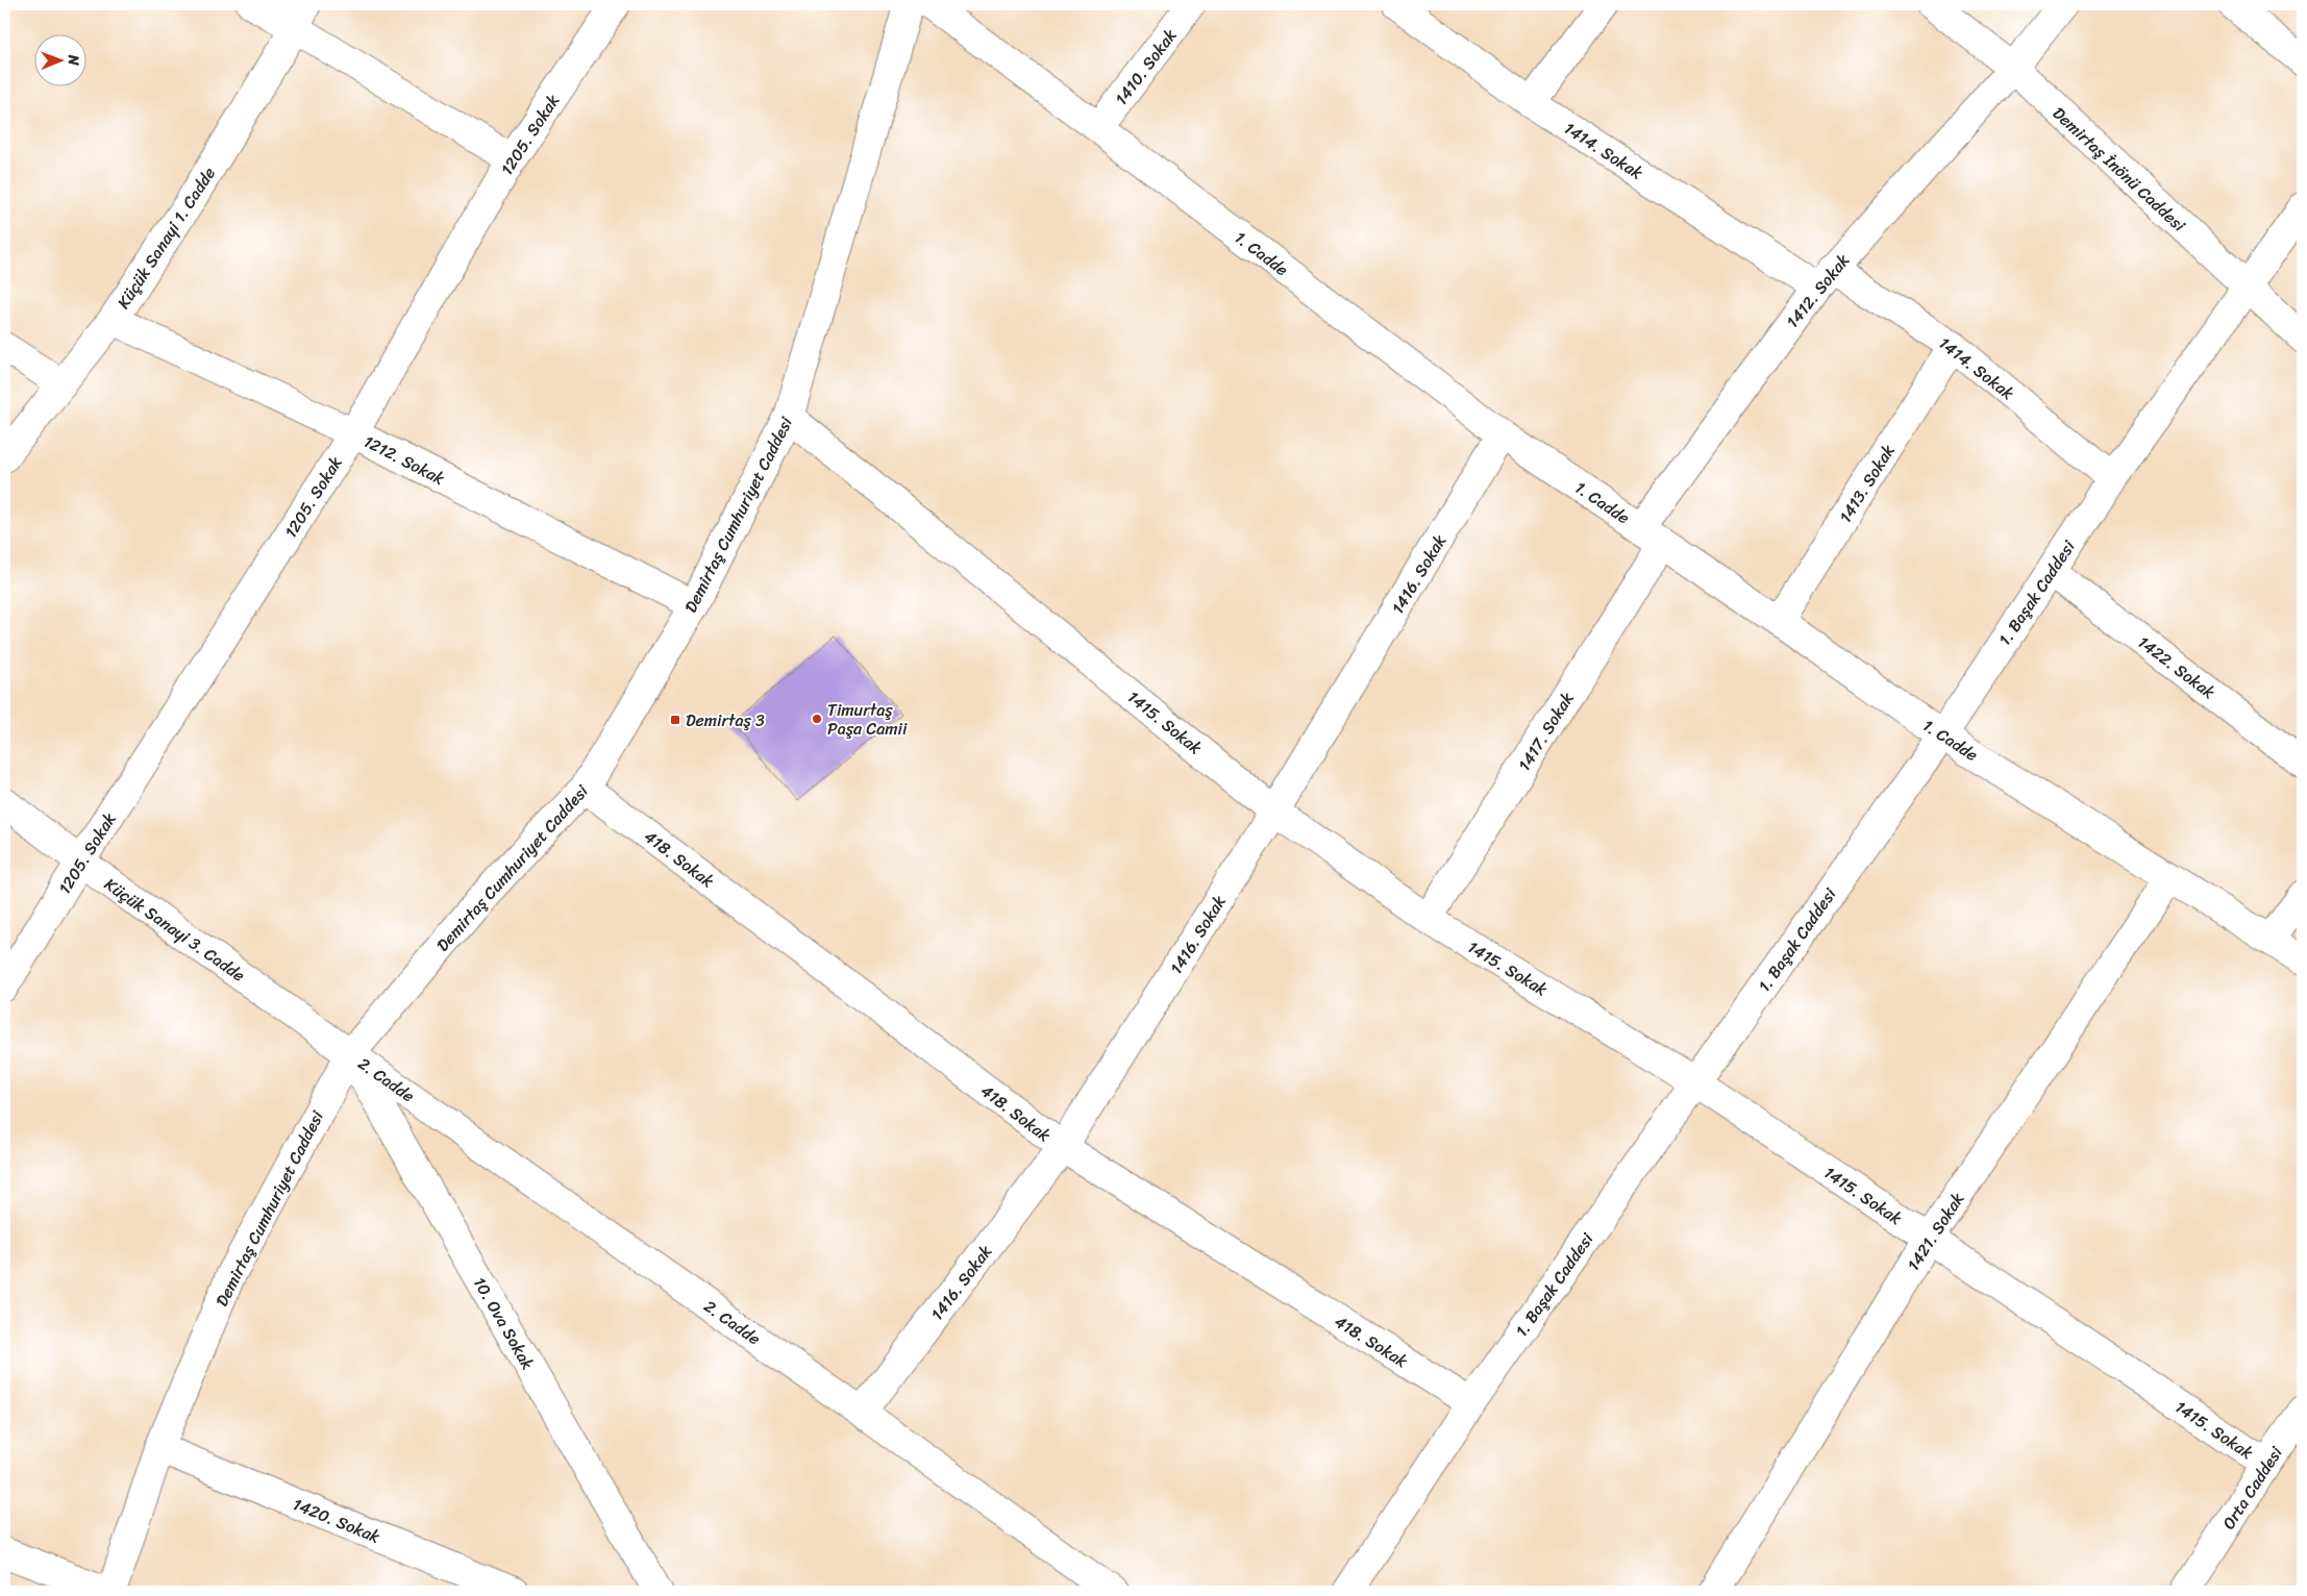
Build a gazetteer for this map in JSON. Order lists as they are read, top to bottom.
{
  "streets": {
    "street": [
      "1410. Sokak",
      "1205. Sokak",
      "1414. Sokak",
      "Demirtaş İnönü Caddesi",
      "Küçük Sanayi 1. Cadde",
      "1. Cadde",
      "1412. Sokak",
      "1212. Sokak",
      "1413. Sokak",
      "Demirtaş Cumhuriyet Caddesi",
      "1416. Sokak",
      "1. Başak Caddesi",
      "1422. Sokak",
      "1415. Sokak",
      "1417. Sokak",
      "418. Sokak",
      "Küçük Sanayi 3. Cadde",
      "2. Cadde",
      "1421. Sokak",
      "10. Ova Sokak",
      "Orta Caddesi",
      "1420. Sokak"
    ]
  },
  "crossings": [
    ["1410. Sokak", "1. Cadde"],
    ["1205. Sokak", "1212. Sokak"],
    ["1205. Sokak", "Küçük Sanayi 3. Cadde"],
    ["1414. Sokak", "1412. Sokak"],
    ["1414. Sokak", "1413. Sokak"],
    ["1414. Sokak", "1. Başak Caddesi"],
    ["Demirtaş İnönü Caddesi", "1412. Sokak"],
    ["Demirtaş İnönü Caddesi", "1. Başak Caddesi"],
    ["Küçük Sanayi 1. Cadde", "1212. Sokak"],
    ["1. Cadde", "1412. Sokak"],
    ["1. Cadde", "1413. Sokak"],
    ["1. Cadde", "1416. Sokak"],
    ["1. Cadde", "1. Başak Caddesi"],
    ["1. Cadde", "1417. Sokak"],
    ["1. Cadde", "1421. Sokak"],
    ["1412. Sokak", "1417. Sokak"],
    ["1212. Sokak", "Demirtaş Cumhuriyet Caddesi"],
    ["Demirtaş Cumhuriyet Caddesi", "1415. Sokak"],
    ["Demirtaş Cumhuriyet Caddesi", "418. Sokak"],
    ["Demirtaş Cumhuriyet Caddesi", "Küçük Sanayi 3. Cadde"],
    ["Demirtaş Cumhuriyet Caddesi", "2. Cadde"],
    ["Demirtaş Cumhuriyet Caddesi", "10. Ova Sokak"],
    ["Demirtaş Cumhuriyet Caddesi", "1420. Sokak"],
    ["1416. Sokak", "1415. Sokak"],
    ["1416. Sokak", "418. Sokak"],
    ["1416. Sokak", "2. Cadde"],
    ["1. Başak Caddesi", "1422. Sokak"],
    ["1. Başak Caddesi", "1415. Sokak"],
    ["1. Başak Caddesi", "418. Sokak"],
    ["1415. Sokak", "1417. Sokak"],
    ["1415. Sokak", "1421. Sokak"],
    ["1415. Sokak", "Orta Caddesi"],
    ["Küçük Sanayi 3. Cadde", "2. Cadde"],
    ["Küçük Sanayi 3. Cadde", "10. Ova Sokak"],
    ["2. Cadde", "10. Ova Sokak"]
  ],
  "places": {
    "other": ["Timurtaş Paşa Camii"],
    "transit": ["Demirtaş 3"]
  },
  "north": "right"
}
